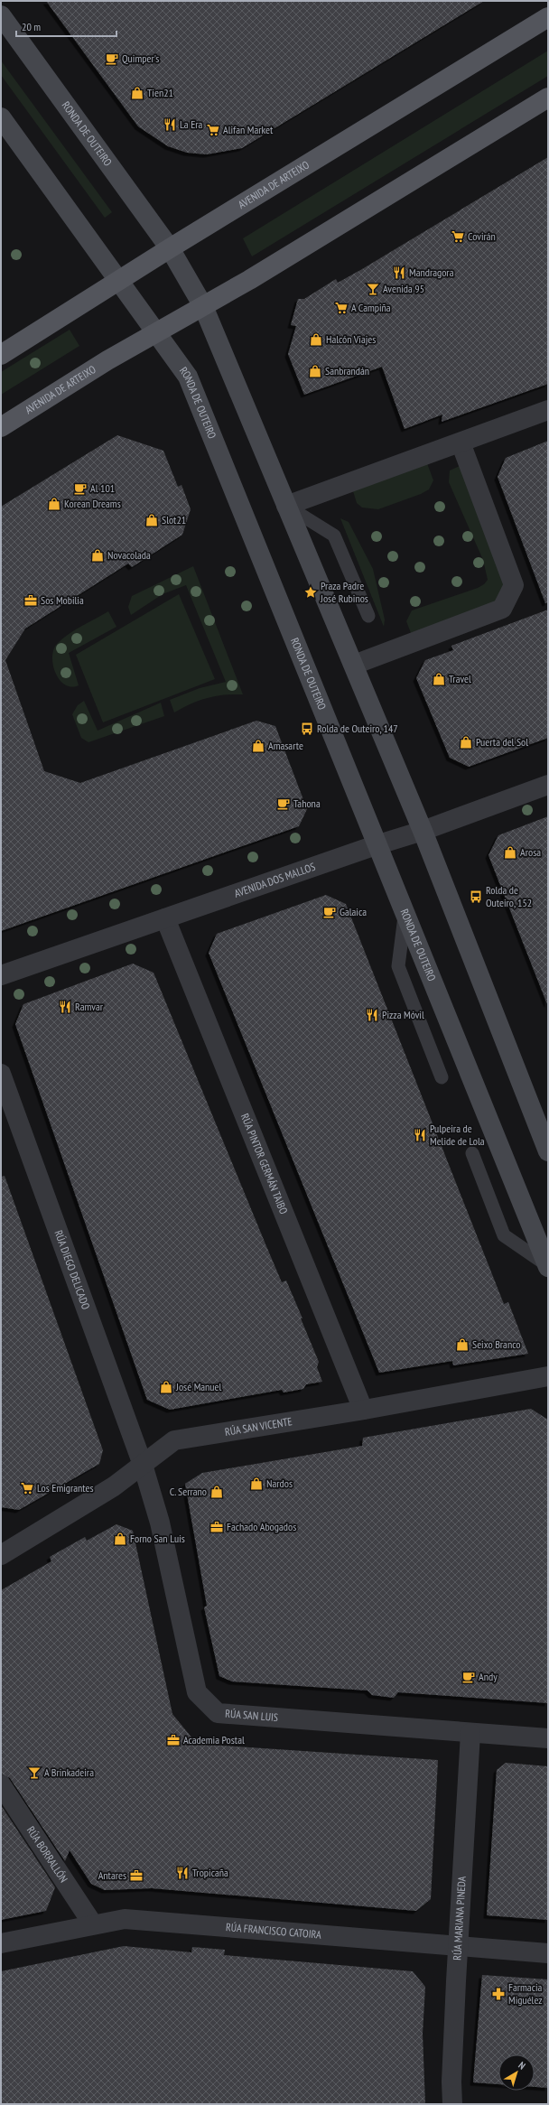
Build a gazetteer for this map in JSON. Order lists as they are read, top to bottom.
{
  "streets": {
    "main road": ["RONDA DE OUTEIRO", "AVENIDA DE ARTEIXO"],
    "street": [
      "AVENIDA DOS MALLOS",
      "RÚA PINTOR GERMÁN TAIBO",
      "RÚA DIEGO DELICADO",
      "RÚA SAN VICENTE",
      "RÚA SAN LUIS",
      "RÚA BORRALLÓN",
      "RÚA MARIANA PINEDA",
      "RÚA FRANCISCO CATOIRA"
    ]
  },
  "crossings": [
    ["RONDA DE OUTEIRO", "AVENIDA DE ARTEIXO"],
    ["RONDA DE OUTEIRO", "AVENIDA DOS MALLOS"],
    ["AVENIDA DOS MALLOS", "RÚA PINTOR GERMÁN TAIBO"],
    ["RÚA PINTOR GERMÁN TAIBO", "RÚA SAN VICENTE"],
    ["RÚA DIEGO DELICADO", "RÚA SAN VICENTE"],
    ["RÚA DIEGO DELICADO", "RÚA SAN LUIS"],
    ["RÚA SAN VICENTE", "RÚA SAN LUIS"],
    ["RÚA SAN LUIS", "RÚA MARIANA PINEDA"],
    ["RÚA BORRALLÓN", "RÚA FRANCISCO CATOIRA"],
    ["RÚA MARIANA PINEDA", "RÚA FRANCISCO CATOIRA"]
  ],
  "places": {
    "cafe": [
      "Quimper's",
      "Al 101",
      "Tahona",
      "Galaica",
      "Andy"
    ],
    "shop": [
      "Tien21",
      "Halcón Viajes",
      "Sanbrandán",
      "Korean Dreams",
      "Slot21",
      "Novacolada",
      "Travel",
      "Puerta del Sol",
      "Amasarte",
      "Arosa",
      "Seixo Branco",
      "José Manuel",
      "Nardos",
      "C. Serrano",
      "Forno San Luis"
    ],
    "restaurant": [
      "La Era",
      "Mandragora",
      "Ramvar",
      "Pizza Móvil",
      "Pulpeira de Melide de Lola",
      "Tropicaña"
    ],
    "supermarket": [
      "Alifan Market",
      "Covirán",
      "A Campiña",
      "Los Emigrantes"
    ],
    "bar": ["Avenida 95", "A Brinkadeira"],
    "place": ["Praza Padre José Rubinos"],
    "office": [
      "Sos Mobilia",
      "Fachado Abogados",
      "Academia Postal",
      "Antares"
    ],
    "bus stop": ["Rolda de Outeiro, 147", "Rolda de Outeiro, 152"],
    "pharmacy": ["Farmacia Miguélez"]
  },
  "scale_bar": "20 m",
  "north": "top right"
}
